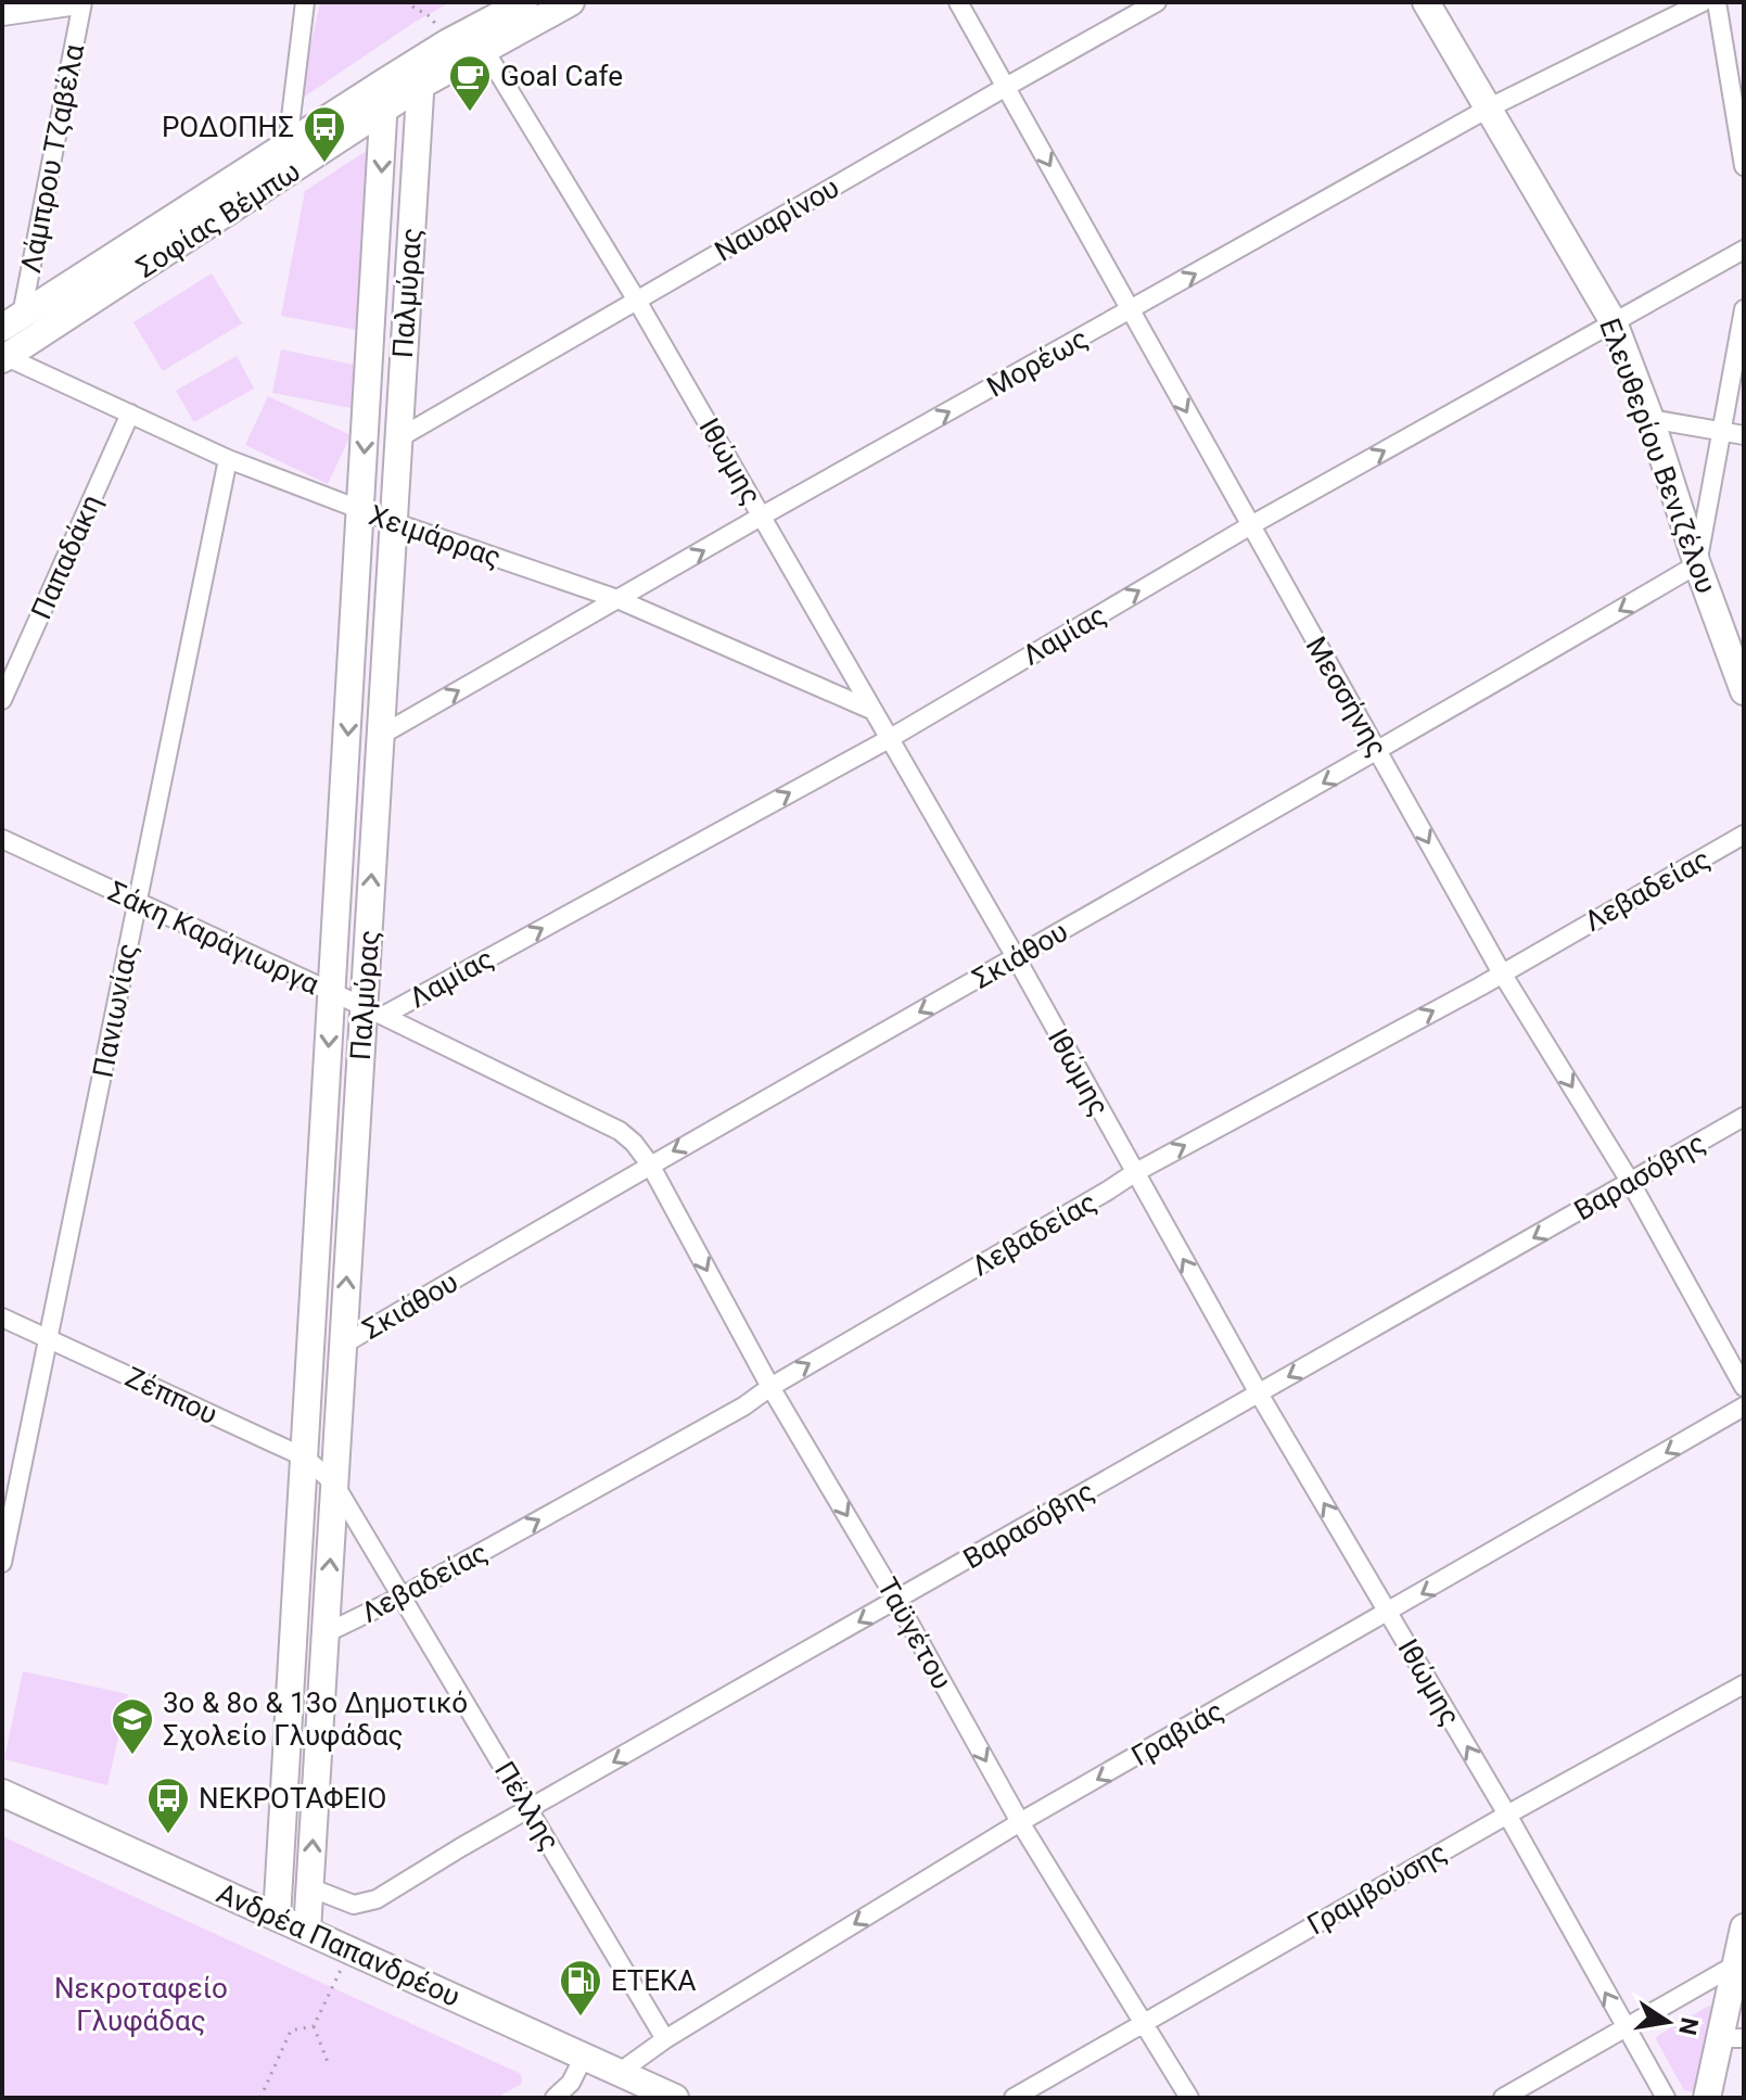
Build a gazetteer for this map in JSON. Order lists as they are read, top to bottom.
{
  "streets": {
    "main road": [
      "Σοφίας Βέμπω",
      "Παλμύρας",
      "Ελευθερίου Βενιζέλου",
      "Ανδρέα Παπανδρέου"
    ],
    "street": [
      "Λάμπρου Τζαβέλα",
      "Ναυαρίνου",
      "Μορέως",
      "Ιθώμης",
      "Χειμάρρας",
      "Παπαδάκη",
      "Λαμίας",
      "Μεσσήνης",
      "Λεβαδείας",
      "Σάκη Καράγιωργα",
      "Σκιάθου",
      "Πανιωνίας",
      "Βαρασόβης",
      "Ζέππου",
      "Ταϋγέτου",
      "Γραβιάς",
      "Πέλλης",
      "Γραμβούσης"
    ]
  },
  "crossings": [
    ["Λάμπρου Τζαβέλα", "Σοφίας Βέμπω"],
    ["Σοφίας Βέμπω", "Παλμύρας"],
    ["Σοφίας Βέμπω", "Ιθώμης"],
    ["Σοφίας Βέμπω", "Χειμάρρας"],
    ["Ναυαρίνου", "Παλμύρας"],
    ["Ναυαρίνου", "Ιθώμης"],
    ["Ναυαρίνου", "Μεσσήνης"],
    ["Παλμύρας", "Μορέως"],
    ["Παλμύρας", "Χειμάρρας"],
    ["Παλμύρας", "Λαμίας"],
    ["Παλμύρας", "Λεβαδείας"],
    ["Παλμύρας", "Σάκη Καράγιωργα"],
    ["Παλμύρας", "Σκιάθου"],
    ["Παλμύρας", "Βαρασόβης"],
    ["Παλμύρας", "Ζέππου"],
    ["Παλμύρας", "Πέλλης"],
    ["Παλμύρας", "Ανδρέα Παπανδρέου"],
    ["Μορέως", "Ελευθερίου Βενιζέλου"],
    ["Μορέως", "Ιθώμης"],
    ["Μορέως", "Χειμάρρας"],
    ["Μορέως", "Μεσσήνης"],
    ["Ελευθερίου Βενιζέλου", "Λαμίας"],
    ["Ελευθερίου Βενιζέλου", "Σκιάθου"],
    ["Ιθώμης", "Χειμάρρας"],
    ["Ιθώμης", "Λαμίας"],
    ["Ιθώμης", "Λεβαδείας"],
    ["Ιθώμης", "Σκιάθου"],
    ["Ιθώμης", "Βαρασόβης"],
    ["Ιθώμης", "Γραβιάς"],
    ["Ιθώμης", "Γραμβούσης"],
    ["Χειμάρρας", "Παπαδάκη"],
    ["Χειμάρρας", "Πανιωνίας"],
    ["Λαμίας", "Μεσσήνης"],
    ["Λαμίας", "Σάκη Καράγιωργα"],
    ["Μεσσήνης", "Λεβαδείας"],
    ["Μεσσήνης", "Σκιάθου"],
    ["Μεσσήνης", "Βαρασόβης"],
    ["Λεβαδείας", "Ταϋγέτου"],
    ["Λεβαδείας", "Πέλλης"],
    ["Σάκη Καράγιωργα", "Σκιάθου"],
    ["Σάκη Καράγιωργα", "Πανιωνίας"],
    ["Σάκη Καράγιωργα", "Ταϋγέτου"],
    ["Σκιάθου", "Ταϋγέτου"],
    ["Πανιωνίας", "Ζέππου"],
    ["Βαρασόβης", "Ταϋγέτου"],
    ["Βαρασόβης", "Πέλλης"],
    ["Ζέππου", "Πέλλης"],
    ["Ταϋγέτου", "Γραβιάς"],
    ["Ταϋγέτου", "Γραμβούσης"],
    ["Γραβιάς", "Πέλλης"],
    ["Γραβιάς", "Ανδρέα Παπανδρέου"]
  ],
  "one_way": [
    "Μορέως",
    "Ιθώμης",
    "Λαμίας",
    "Μεσσήνης",
    "Λεβαδείας",
    "Σκιάθου",
    "Βαρασόβης",
    "Ταϋγέτου",
    "Γραβιάς"
  ],
  "parks": ["Νεκροταφείο Γλυφάδας"],
  "places": {
    "cafe": ["Goal Cafe"],
    "bus stop": ["ΡΟΔΟΠΗΣ", "ΝΕΚΡΟΤΑΦΕΙΟ"],
    "school or university": ["3ο & 8ο & 13ο Δημοτικό Σχολείο Γλυφάδας"],
    "fuel station": ["ΕΤΕΚΑ"]
  },
  "north": "right"
}
